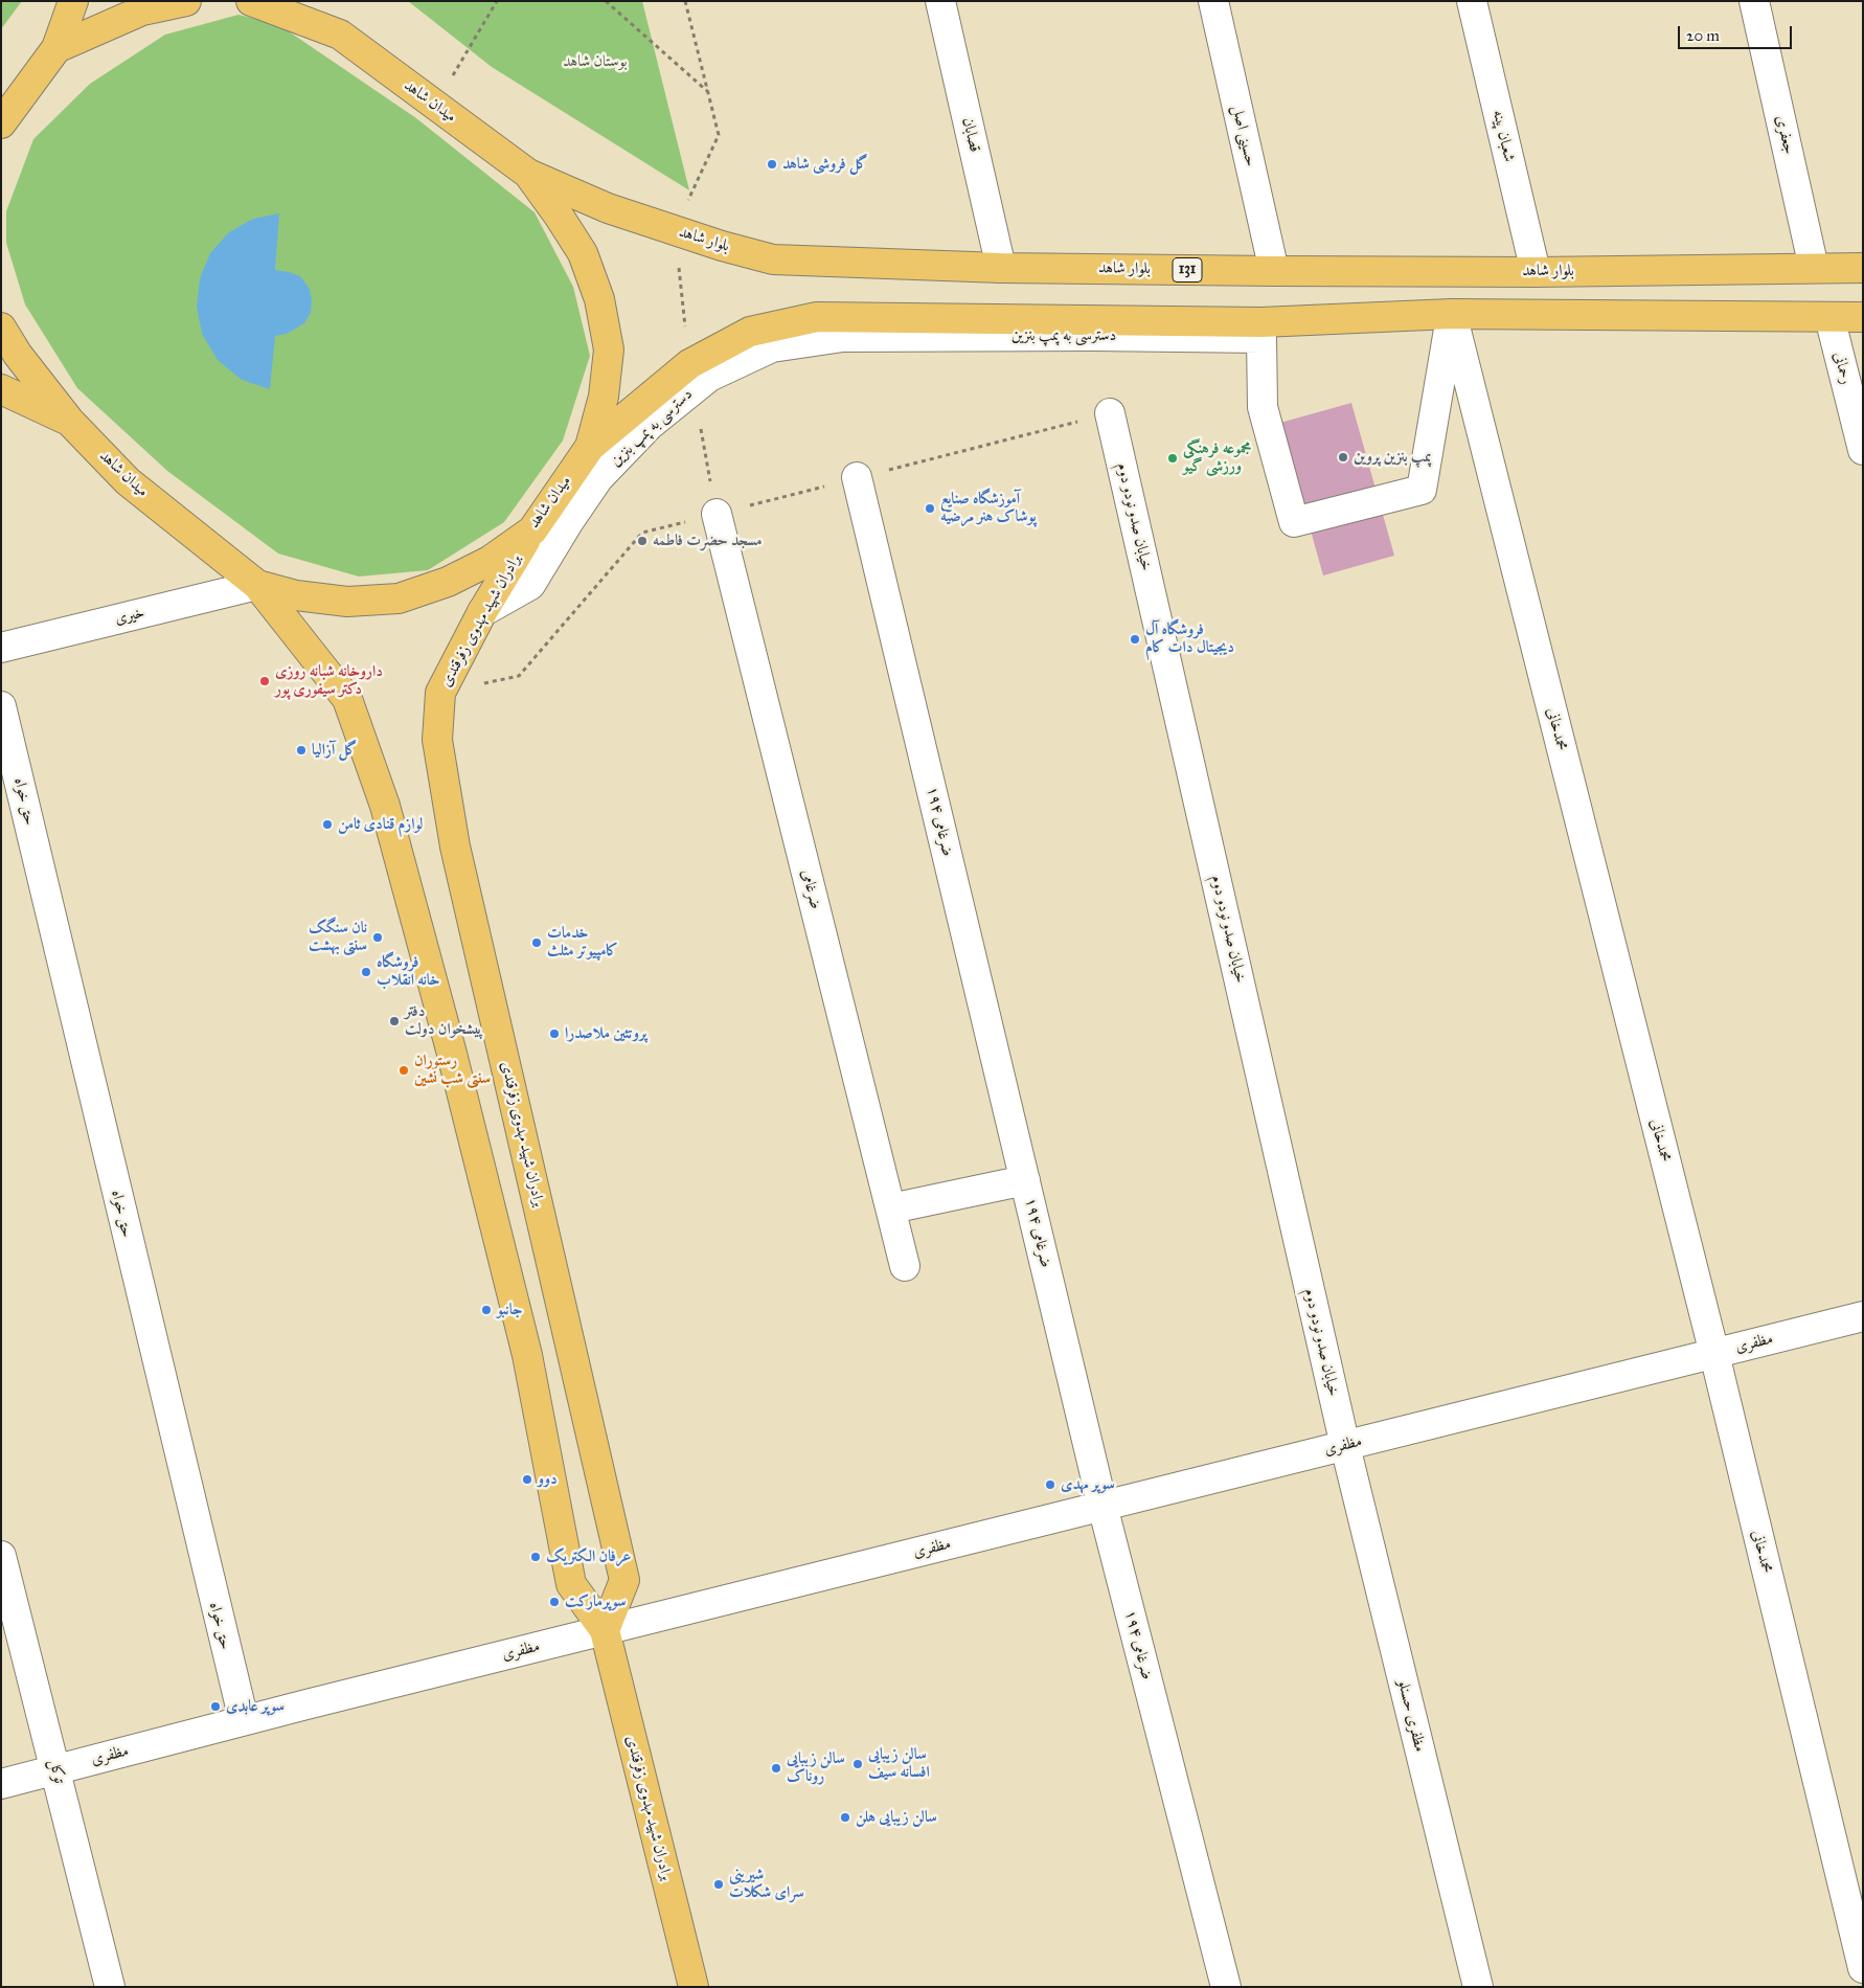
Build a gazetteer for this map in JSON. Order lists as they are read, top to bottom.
{
  "streets": {
    "main road": [
      "میدان شاهد",
      "بلوار شاهد",
      "131",
      "برادران شهید مهدوی زفرقندی"
    ],
    "street": [
      "قصابان",
      "جعفری",
      "حسینی اصل",
      "شعبان پینه",
      "دسترسی به پمپ بنزین",
      "رحمانی",
      "خیابان صدو نودو دوم",
      "خیری",
      "محمدخانی",
      "حق خواه",
      "ضرغامی ۱۹۴",
      "ضرغامی",
      "مظفری",
      "مظفری حسنلو",
      "توکل"
    ]
  },
  "crossings": [
    ["میدان شاهد", "بلوار شاهد"],
    ["میدان شاهد", "خیری"],
    ["میدان شاهد", "برادران شهید مهدوی زفرقندی"],
    ["قصابان", "بلوار شاهد"],
    ["جعفری", "بلوار شاهد"],
    ["حسینی اصل", "بلوار شاهد"],
    ["شعبان پینه", "بلوار شاهد"],
    ["دسترسی به پمپ بنزین", "برادران شهید مهدوی زفرقندی"],
    ["دسترسی به پمپ بنزین", "محمدخانی"],
    ["خیابان صدو نودو دوم", "مظفری"],
    ["خیابان صدو نودو دوم", "مظفری حسنلو"],
    ["خیری", "برادران شهید مهدوی زفرقندی"],
    ["برادران شهید مهدوی زفرقندی", "مظفری"],
    ["محمدخانی", "مظفری"],
    ["حق خواه", "مظفری"],
    ["ضرغامی ۱۹۴", "مظفری"],
    ["مظفری", "مظفری حسنلو"],
    ["مظفری", "توکل"]
  ],
  "parks": ["بوستان شاهد"],
  "places": [
    "گل فروشی شاهد",
    "پمپ بنزین پروین",
    "مجموعه فرهنگی ورزشی گیو",
    "آموزشگاه صنایع پوشاک هنر مرضیه",
    "مسجد حضرت فاطمه",
    "فروشگاه آل دیجیتال دات کام",
    "داروخانه شبانه روزی دکتر سیفوری پور",
    "گل آزالیا",
    "لوازم قنادی ثامن",
    "نان سنگک سنتی بهشت",
    "خدمات کامپیوتر مثلث",
    "فروشگاه خانه انقلاب",
    "دفتر پیشخوان دولت",
    "پروتئین ملاصدرا",
    "رستوران سنتی شب نشین",
    "جانبو",
    "دوو",
    "سوپر مهدی",
    "عرفان الکتریک",
    "سوپرمارکت",
    "سوپر عابدی",
    "سالن زیبایی افسانه سیف",
    "سالن زیبایی روناک",
    "سالن زیبایی هلن",
    "شیرینی سرای شکلات"
  ],
  "scale_bar": "20 m"
}
